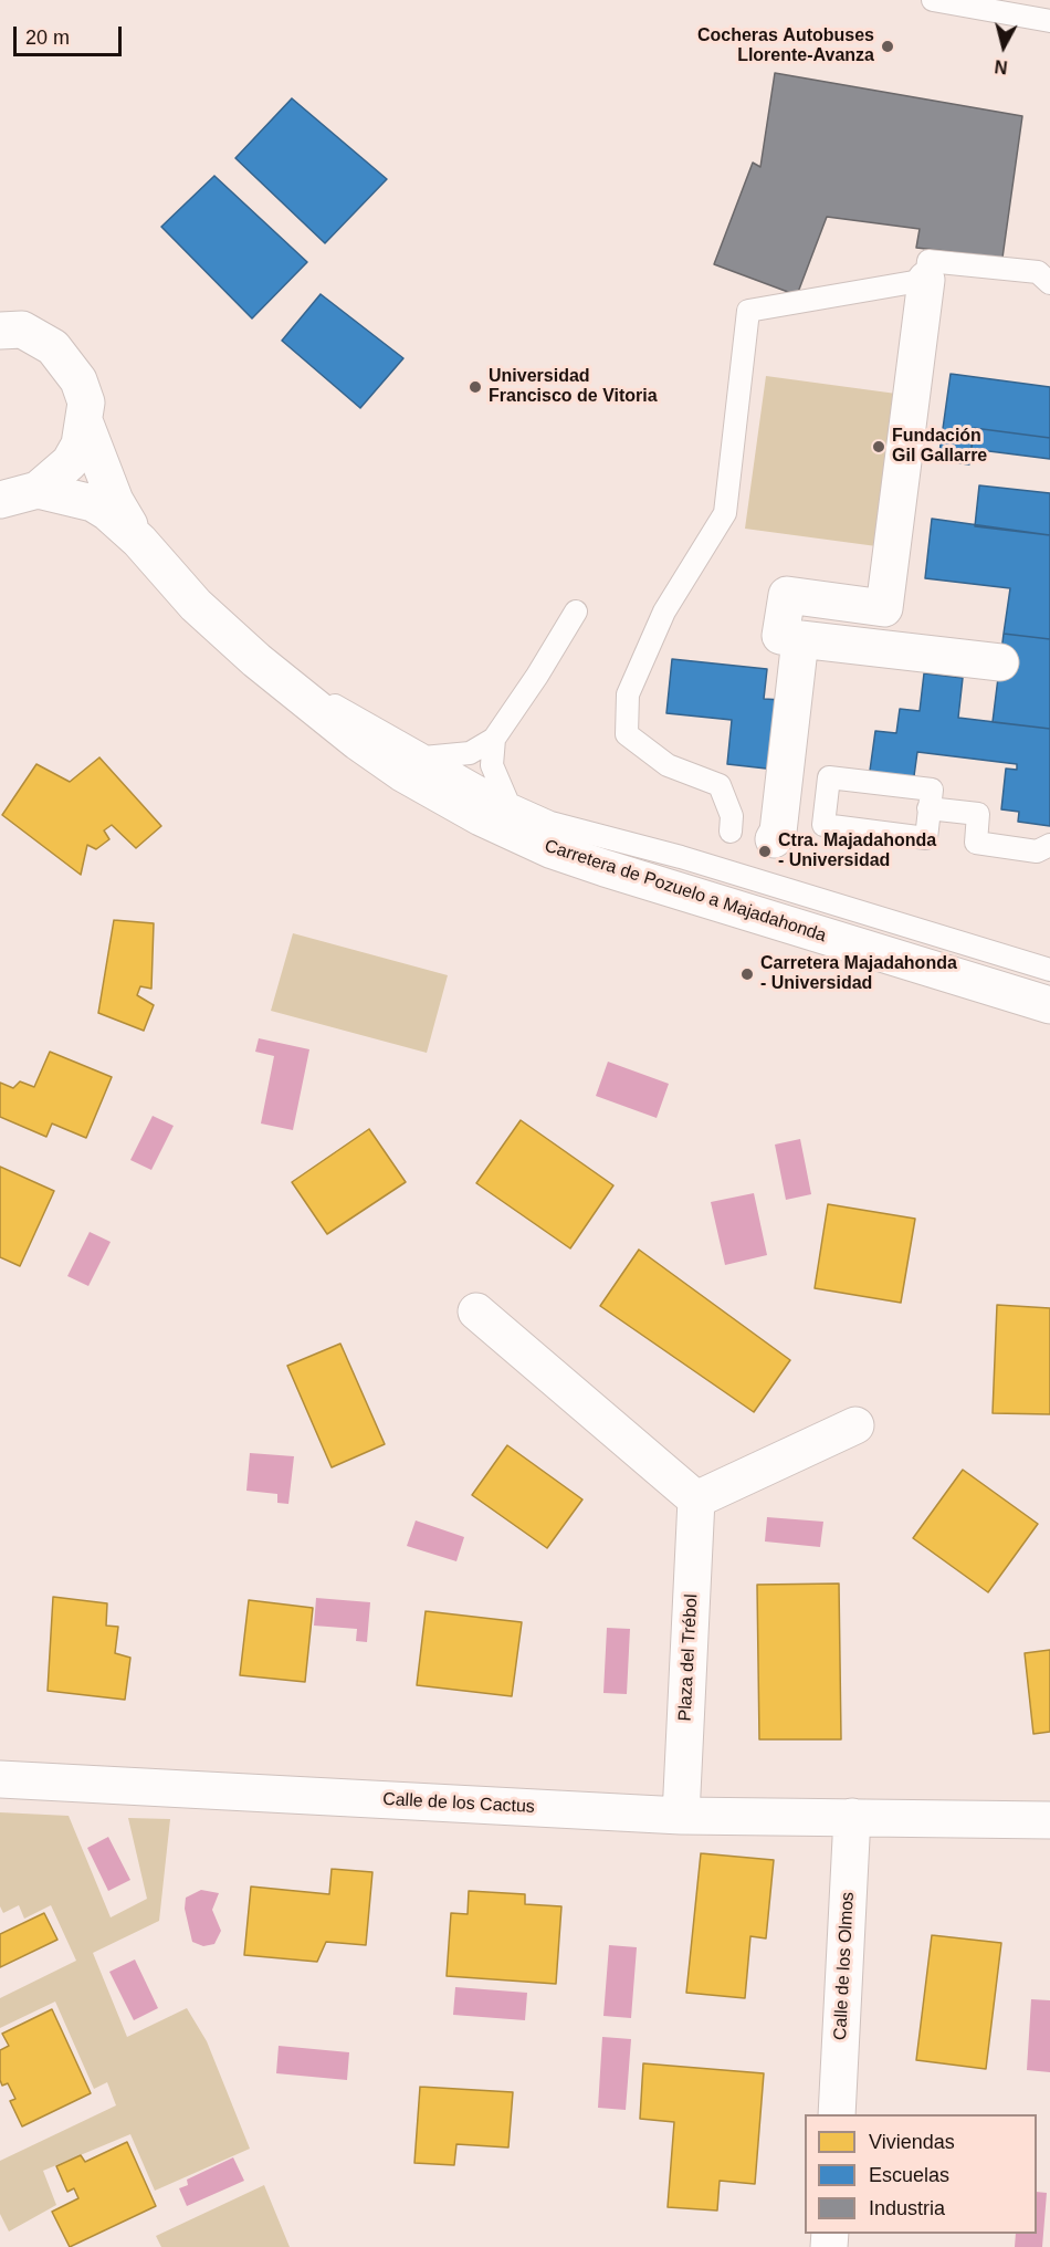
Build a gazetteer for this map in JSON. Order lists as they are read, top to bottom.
{
  "streets": {
    "street": [
      "Carretera de Pozuelo a Majadahonda",
      "Plaza del Trébol",
      "Calle de los Cactus",
      "Calle de los Olmos"
    ]
  },
  "crossings": [
    ["Plaza del Trébol", "Calle de los Cactus"],
    ["Calle de los Cactus", "Calle de los Olmos"]
  ],
  "places": [
    "Cocheras Autobuses Llorente-Avanza",
    "Universidad Francisco de Vitoria",
    "Fundación Gil Gallarre",
    "Ctra. Majadahonda - Universidad",
    "Carretera Majadahonda - Universidad"
  ],
  "legend": ["Viviendas", "Escuelas", "Industria"],
  "scale_bar": "20 m",
  "north": "bottom"
}
